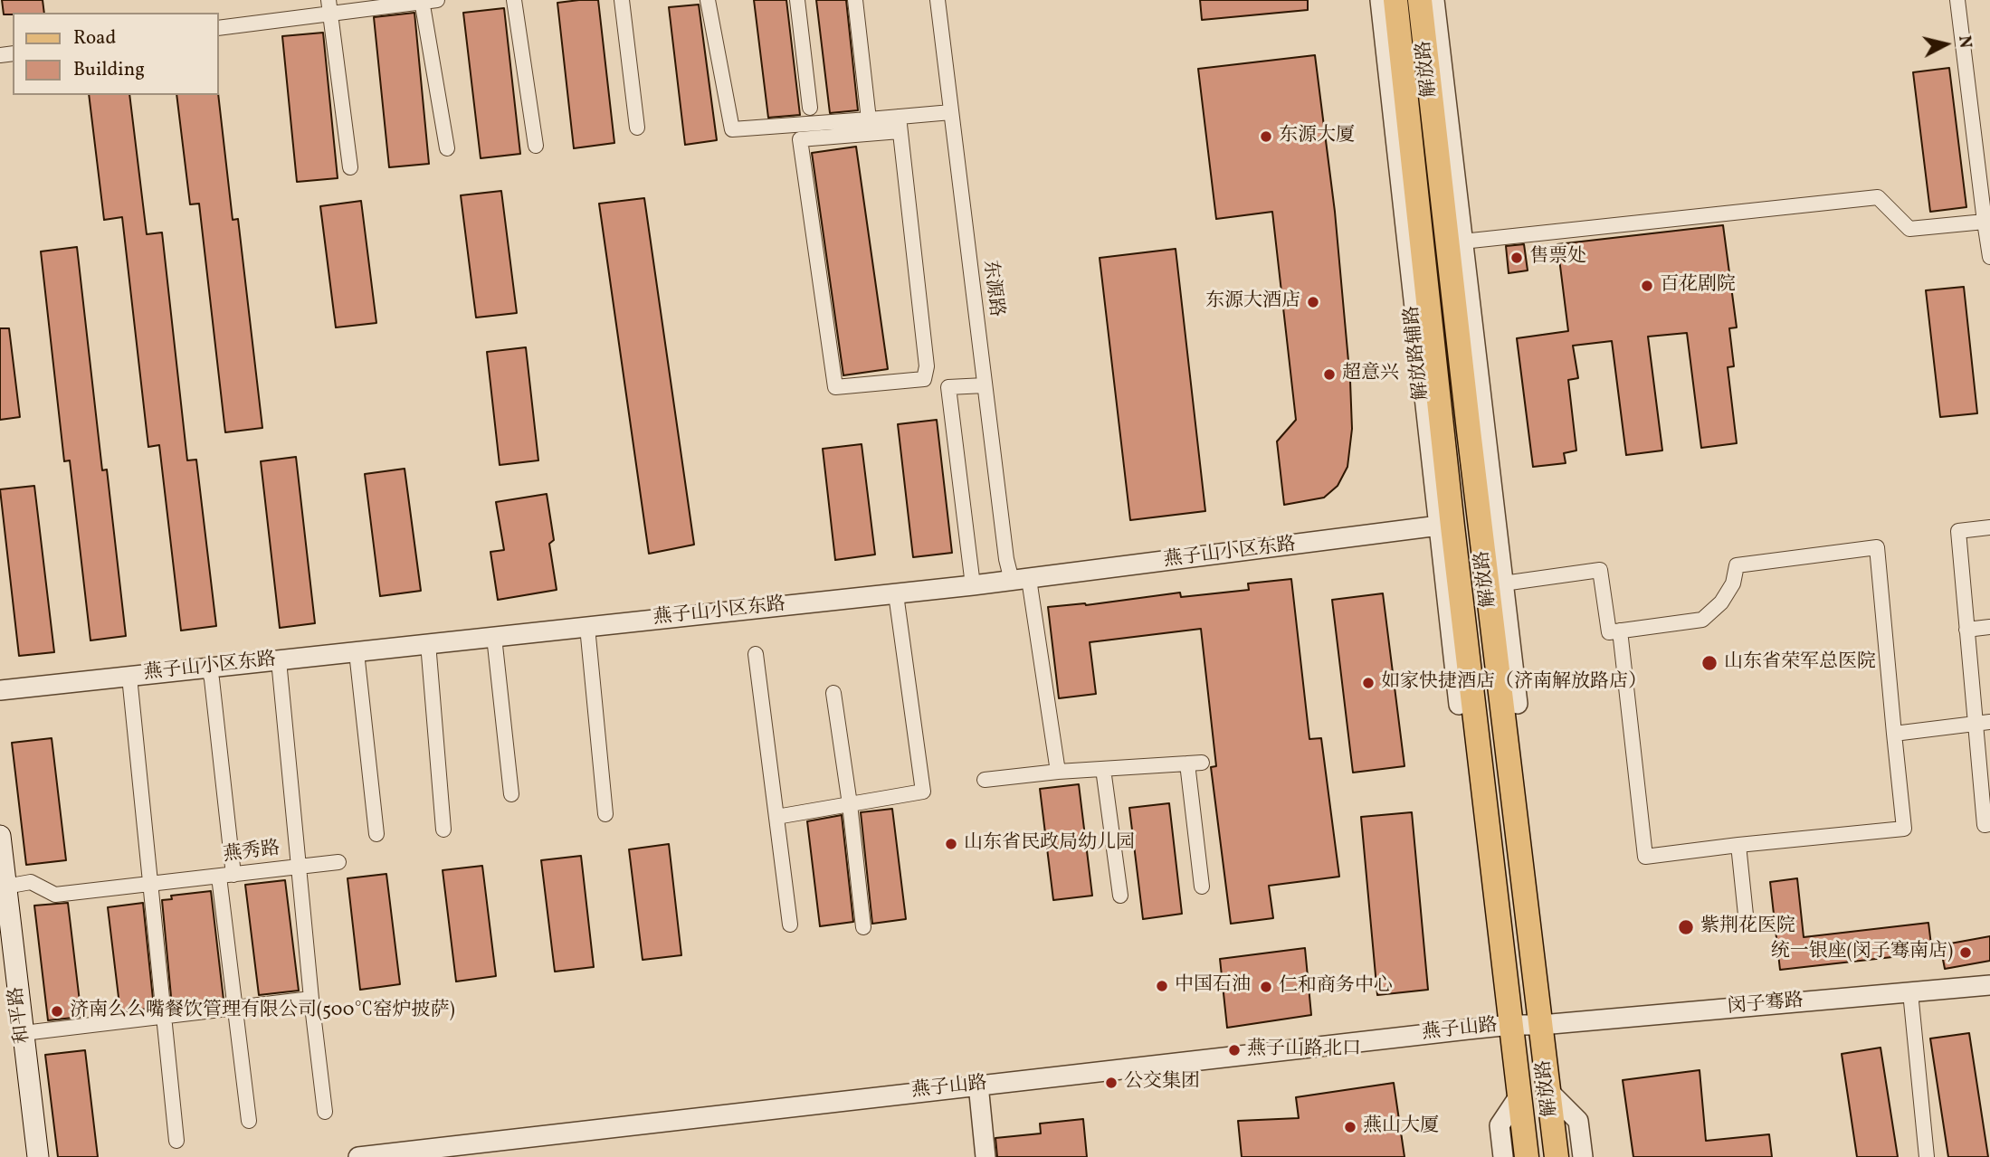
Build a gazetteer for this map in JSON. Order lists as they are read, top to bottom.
{
  "streets": {
    "main road": ["解放路", "和平路"],
    "street": [
      "东源路",
      "解放路辅路",
      "燕子山小区东路",
      "燕秀路",
      "闵子骞路",
      "燕子山路"
    ]
  },
  "crossings": [
    ["解放路", "闵子骞路"],
    ["解放路", "燕子山路"],
    ["东源路", "燕子山小区东路"],
    ["解放路辅路", "燕子山小区东路"],
    ["燕子山小区东路", "燕秀路"],
    ["燕秀路", "和平路"],
    ["闵子骞路", "燕子山路"]
  ],
  "places": [
    "东源大厦",
    "售票处",
    "百花剧院",
    "东源大酒店",
    "超意兴",
    "山东省荣军总医院",
    "如家快捷酒店（济南解放路店）",
    "山东省民政局幼儿园",
    "紫荆花医院",
    "统一银座(闵子骞南店)",
    "中国石油",
    "仁和商务中心",
    "济南么么嘴餐饮管理有限公司(500℃窑炉披萨)",
    "燕子山路北口",
    "公交集团",
    "燕山大厦"
  ],
  "legend": ["Road", "Building"],
  "north": "right"
}
